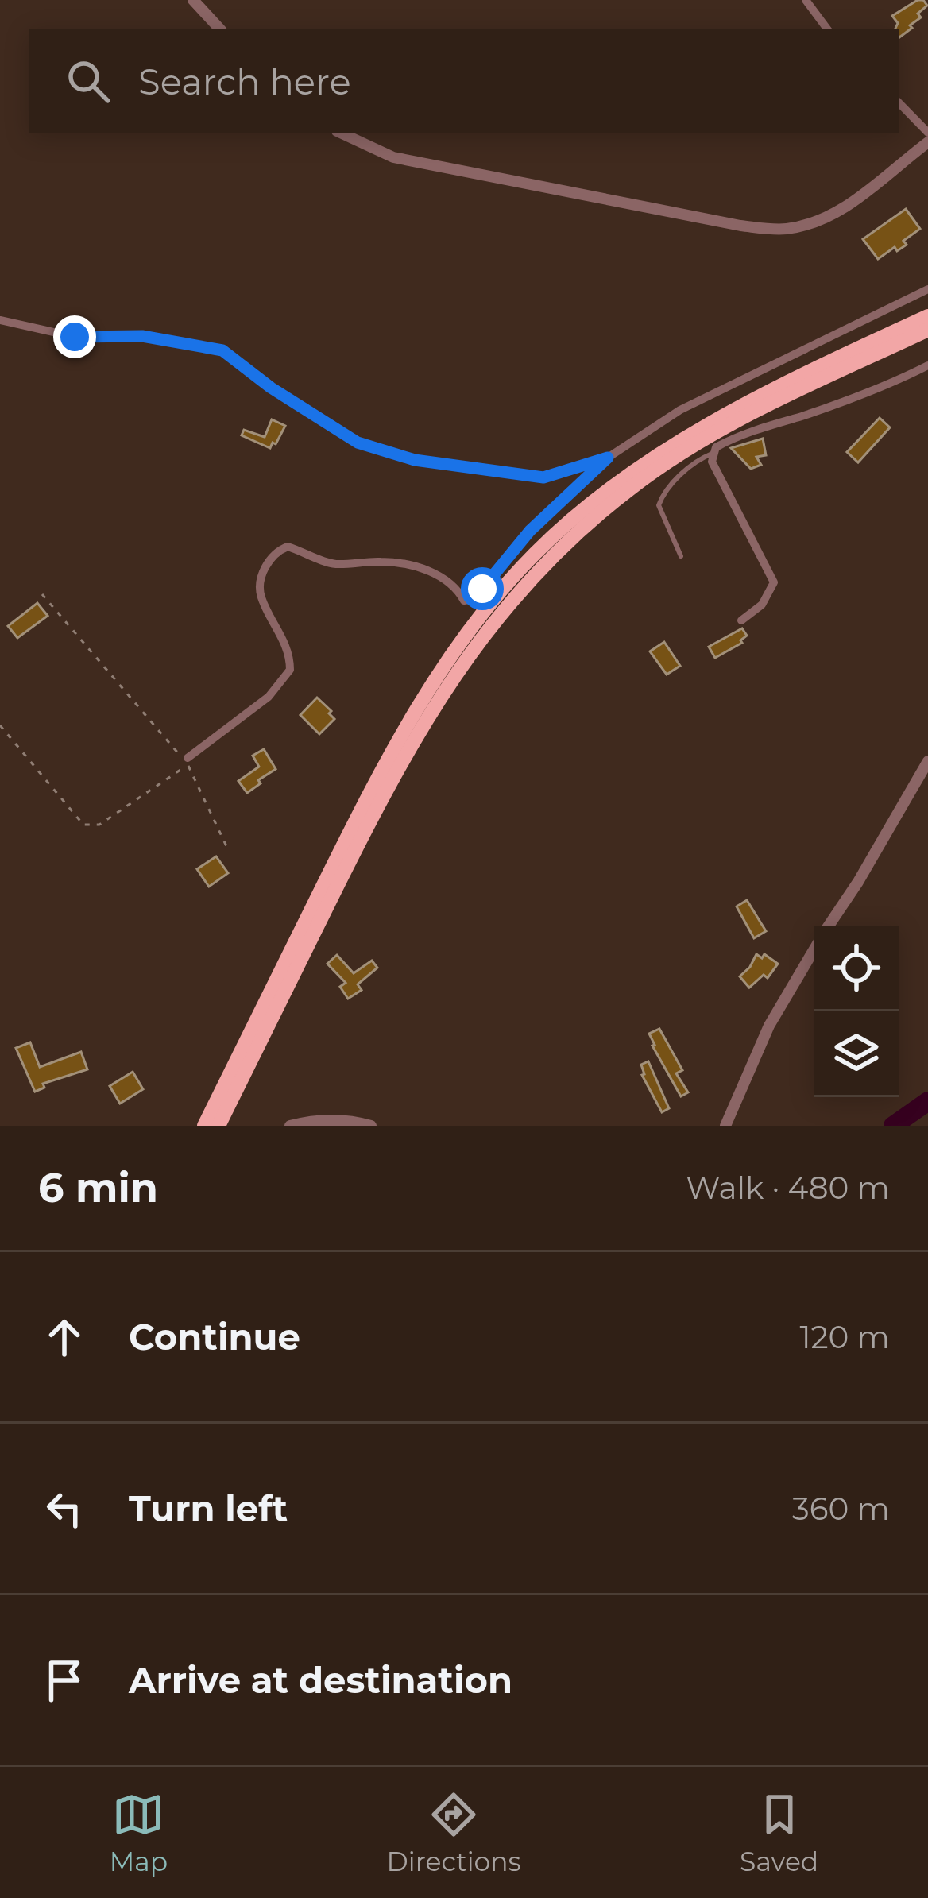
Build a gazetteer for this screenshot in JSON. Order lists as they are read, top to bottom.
{
  "page": {
    "search": "Search here",
    "heading": ["6 min", "Walk · 480 m"],
    "list": [
      ["Continue", "120 m"],
      ["Turn left", "360 m"],
      "Arrive at destination"
    ],
    "nav": ["Map", "Directions", "Saved"]
  }
}
